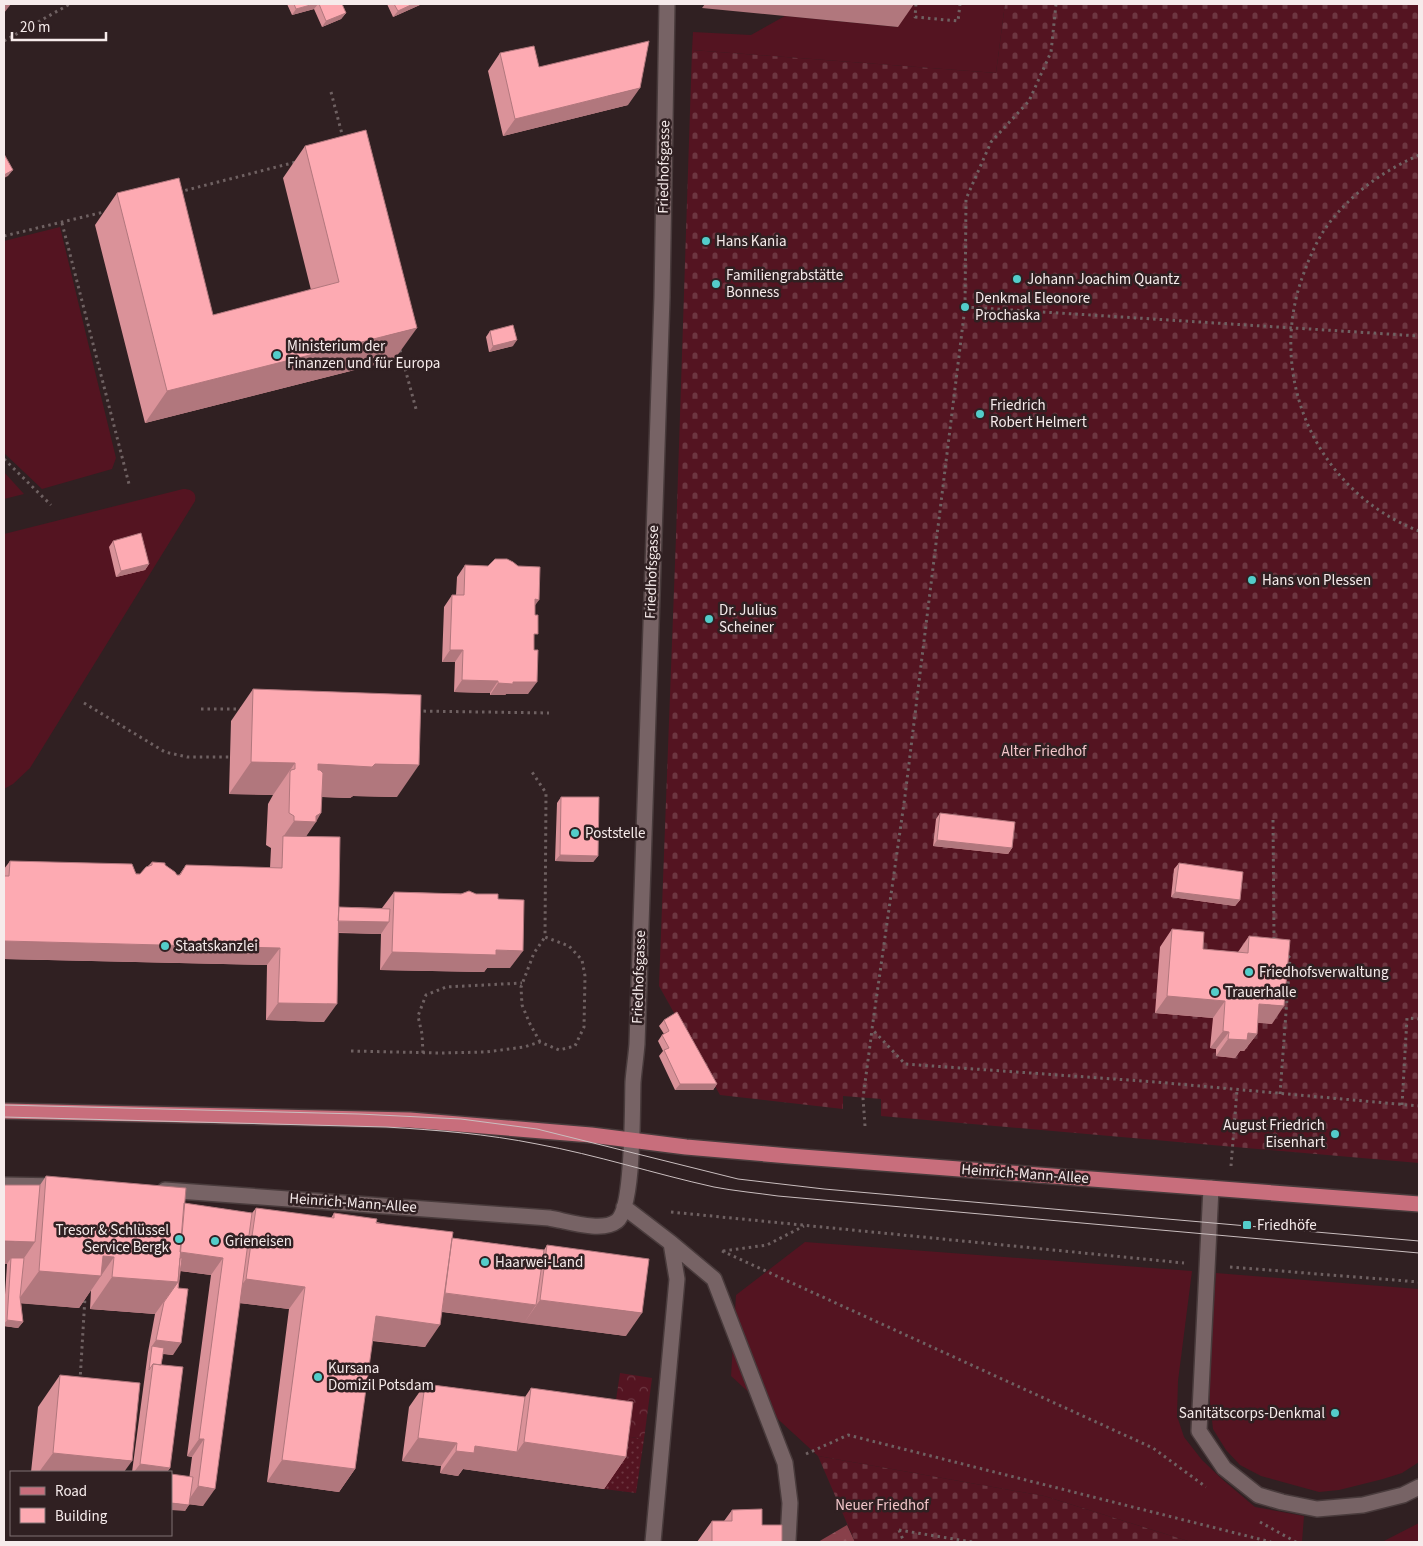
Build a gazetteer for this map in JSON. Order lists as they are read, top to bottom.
{
  "streets": {
    "main road": ["Heinrich-Mann-Allee"],
    "street": ["Friedhofsgasse"]
  },
  "crossings": [
    ["Friedhofsgasse", "Heinrich-Mann-Allee"]
  ],
  "parks": ["Alter Friedhof", "Neuer Friedhof"],
  "places": {
    "other": [
      "Hans Kania",
      "Johann Joachim Quantz",
      "Familiengrabstätte Bonness",
      "Denkmal Eleonore Prochaska",
      "Ministerium der Finanzen und für Europa",
      "Friedrich Robert Helmert",
      "Hans von Plessen",
      "Dr. Julius Scheiner",
      "Poststelle",
      "Staatskanzlei",
      "Friedhofsverwaltung",
      "Trauerhalle",
      "August Friedrich Eisenhart",
      "Tresor & Schlüssel Service Bergk",
      "Grieneisen",
      "Haarwei-Land",
      "Kursana Domizil Potsdam",
      "Sanitätscorps-Denkmal"
    ],
    "transit": ["Friedhöfe"]
  },
  "legend": ["Road", "Building"],
  "scale_bar": "20 m"
}
